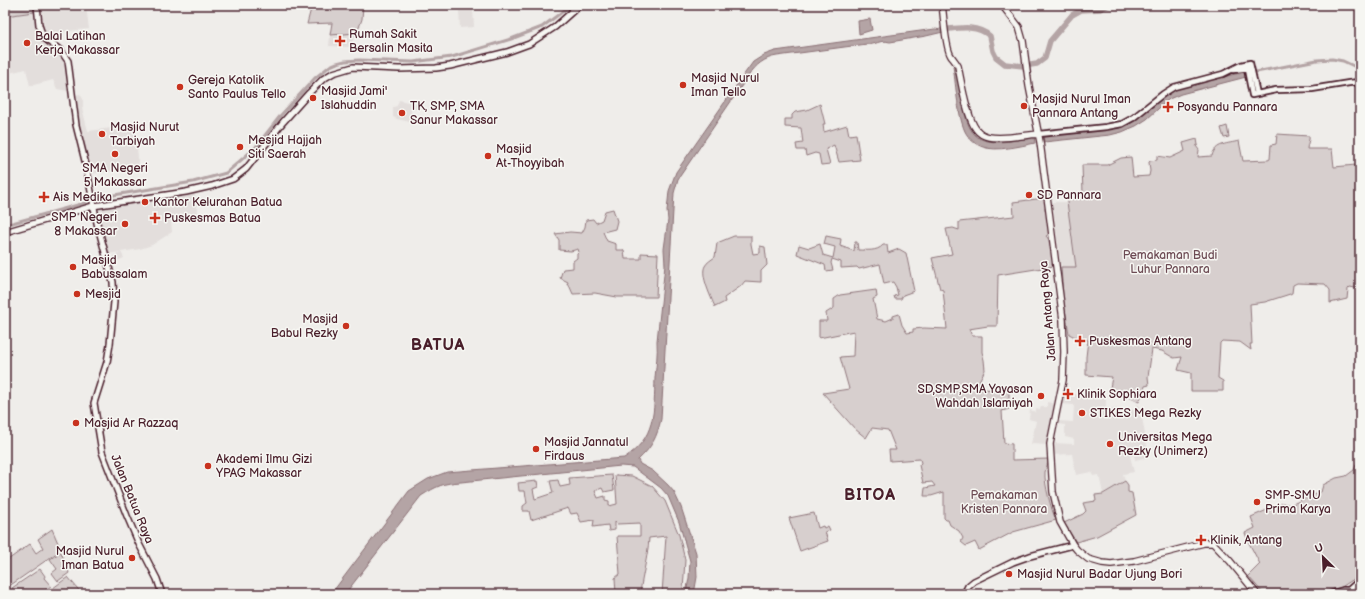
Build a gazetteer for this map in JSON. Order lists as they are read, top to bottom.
{
  "streets": {
    "main road": ["Jalan Antang Raya", "Jalan Batua Raya"]
  },
  "districts": ["BATUA", "BITOA"],
  "parks": ["Pemakaman Budi Luhur Pannara", "Pemakaman Kristen Pannara"],
  "places": {
    "health": [
      "Rumah Sakit Bersalin Masita",
      "Posyandu Pannara",
      "Ais Medika",
      "Puskesmas Batua",
      "Puskesmas Antang",
      "Klinik Sophiara",
      "Klinik, Antang"
    ],
    "other": [
      "Balai Latihan Kerja Makassar",
      "Masjid Nurul Iman Tello",
      "Gereja Katolik Santo Paulus Tello",
      "Masjid Jami' Islahuddin",
      "Masjid Nurul Iman Pannara Antang",
      "TK, SMP, SMA Sanur Makassar",
      "Masjid Nurut Tarbiyah",
      "Mesjid Hajjah Siti Saerah",
      "SMA Negeri 5 Makassar",
      "Masjid At-Thoyyibah",
      "SD Pannara",
      "Kantor Kelurahan Batua",
      "SMP Negeri 8 Makassar",
      "Masjid Babussalam",
      "Mesjid",
      "Masjid Babul Rezky",
      "SD,SMP,SMA Yayasan Wahdah Islamiyah",
      "STIKES Mega Rezky",
      "Masjid Ar Razzaq",
      "Universitas Mega Rezky (Unimerz)",
      "Masjid Jannatul Firdaus",
      "Akademi Ilmu Gizi YPAG Makassar",
      "SMP-SMU Prima Karya",
      "Masjid Nurul Iman Batua",
      "Masjid Nurul Badar Ujung Bori"
    ]
  },
  "north": "top left"
}
